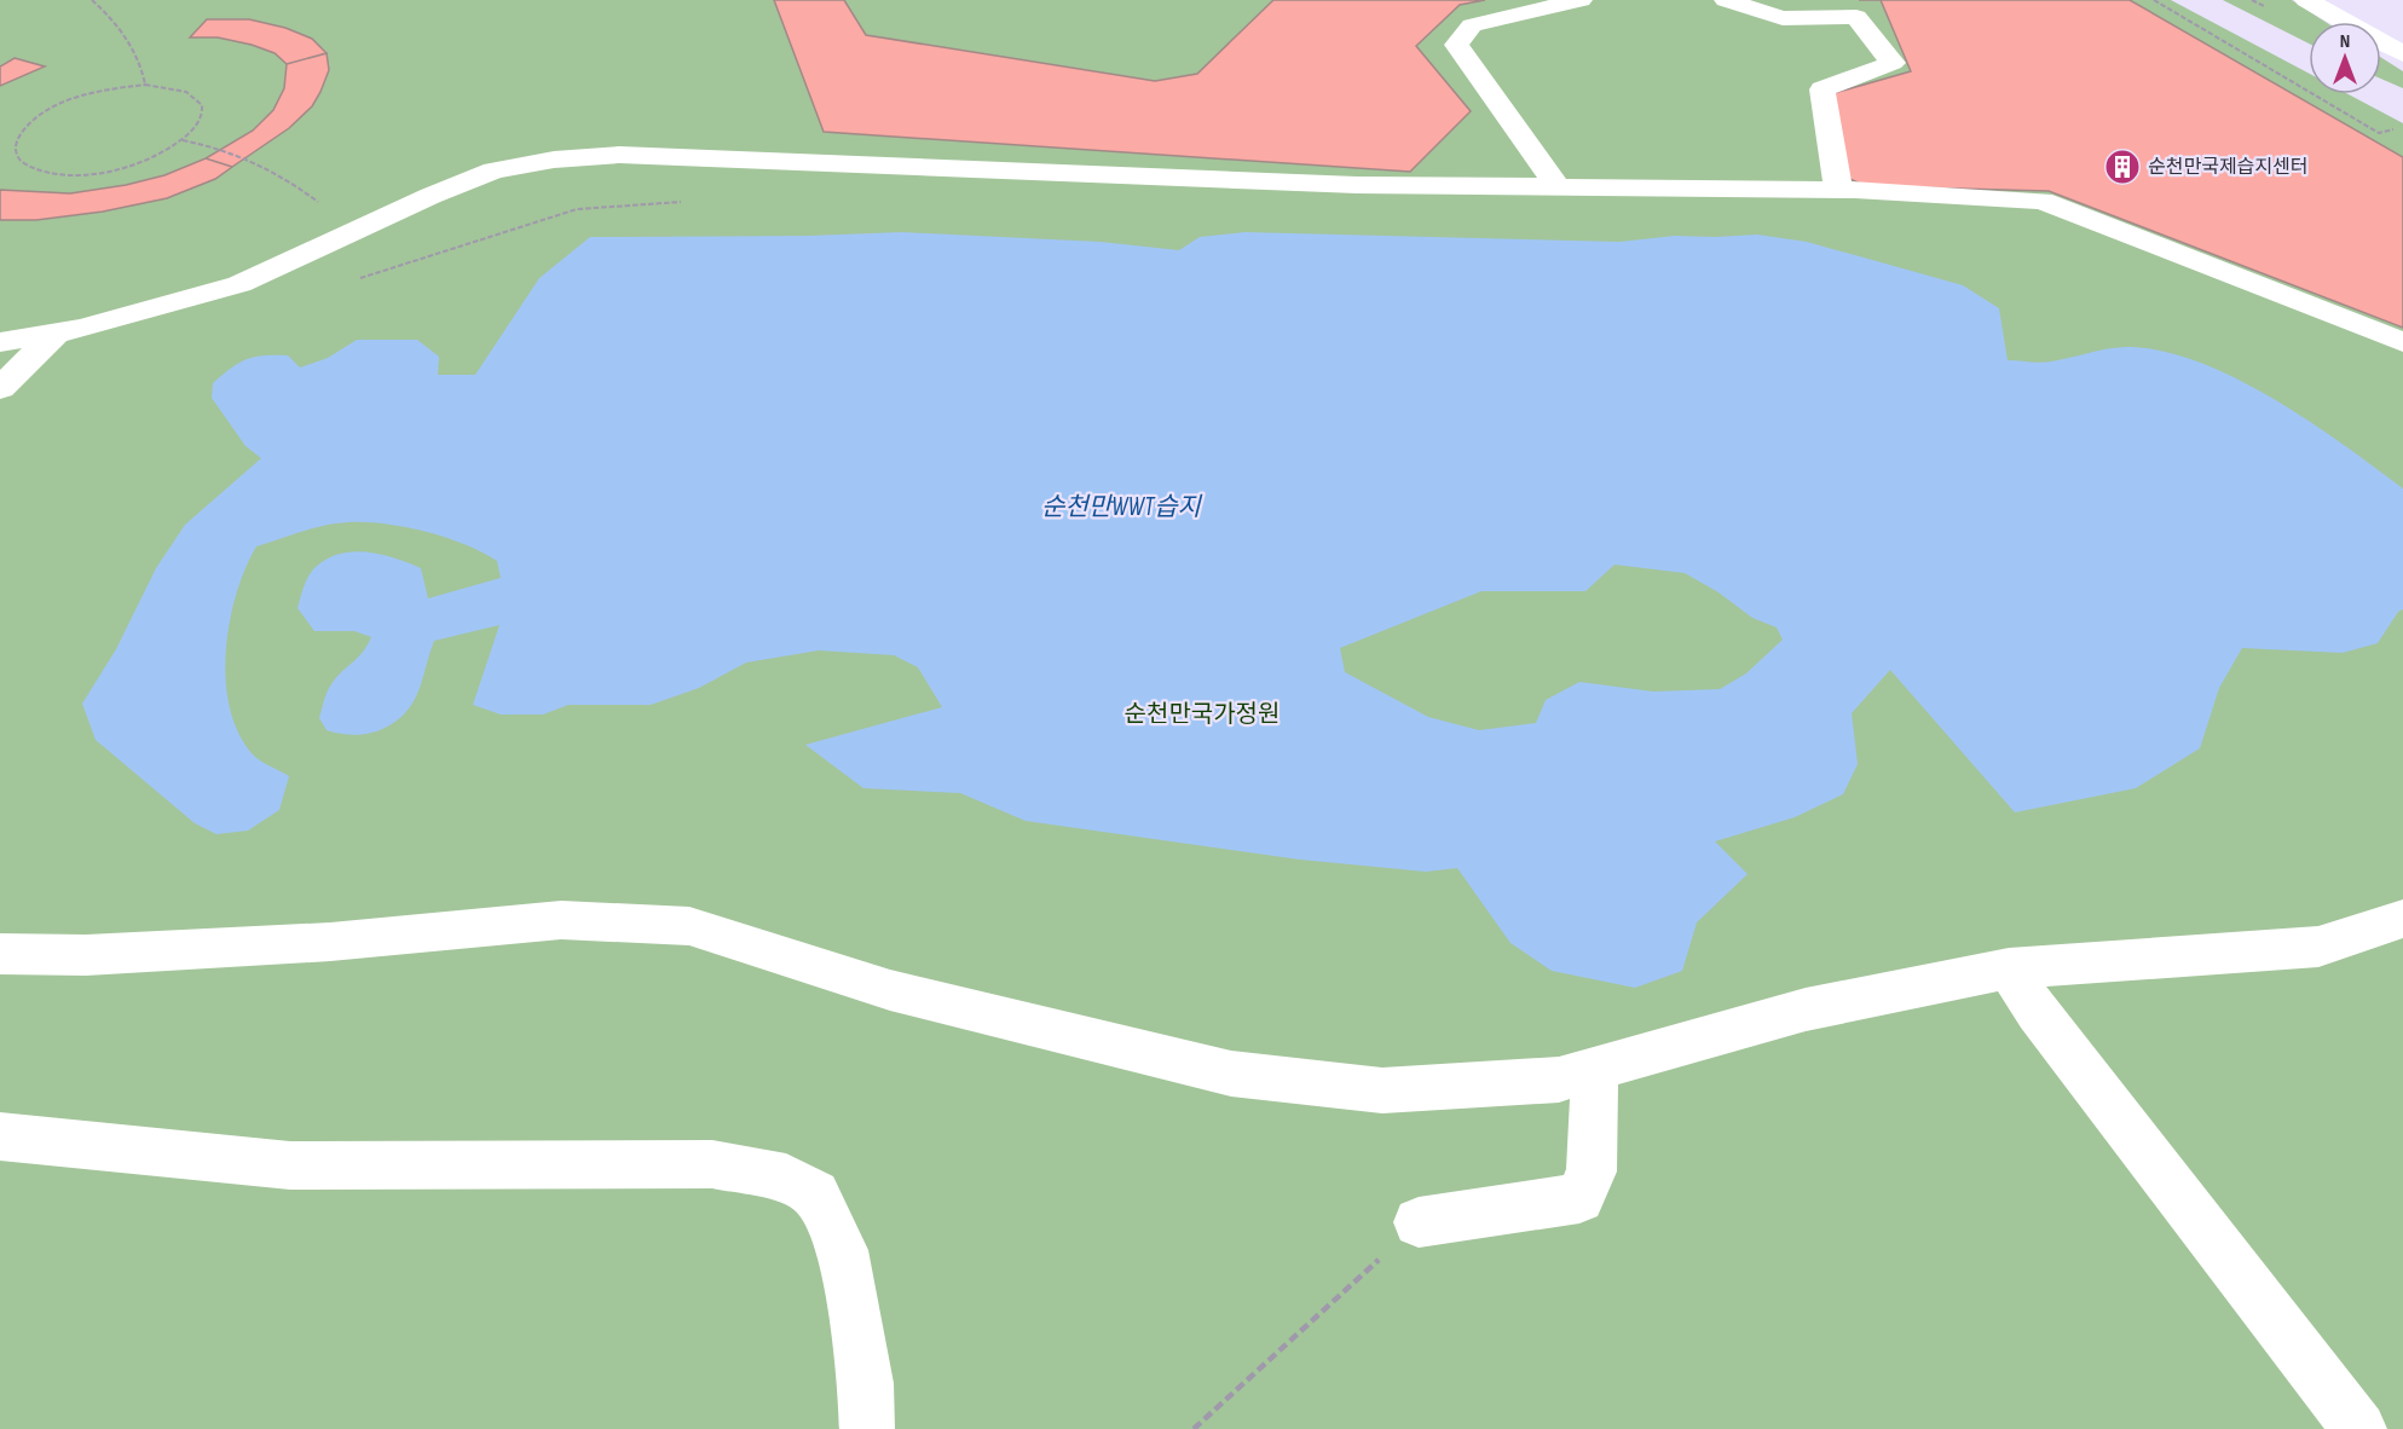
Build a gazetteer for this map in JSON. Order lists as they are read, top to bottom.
{
  "water": ["순천만WWT습지"],
  "parks": ["순천만국가정원"],
  "places": {
    "building": ["순천만국제습지센터"]
  },
  "north": "top"
}
